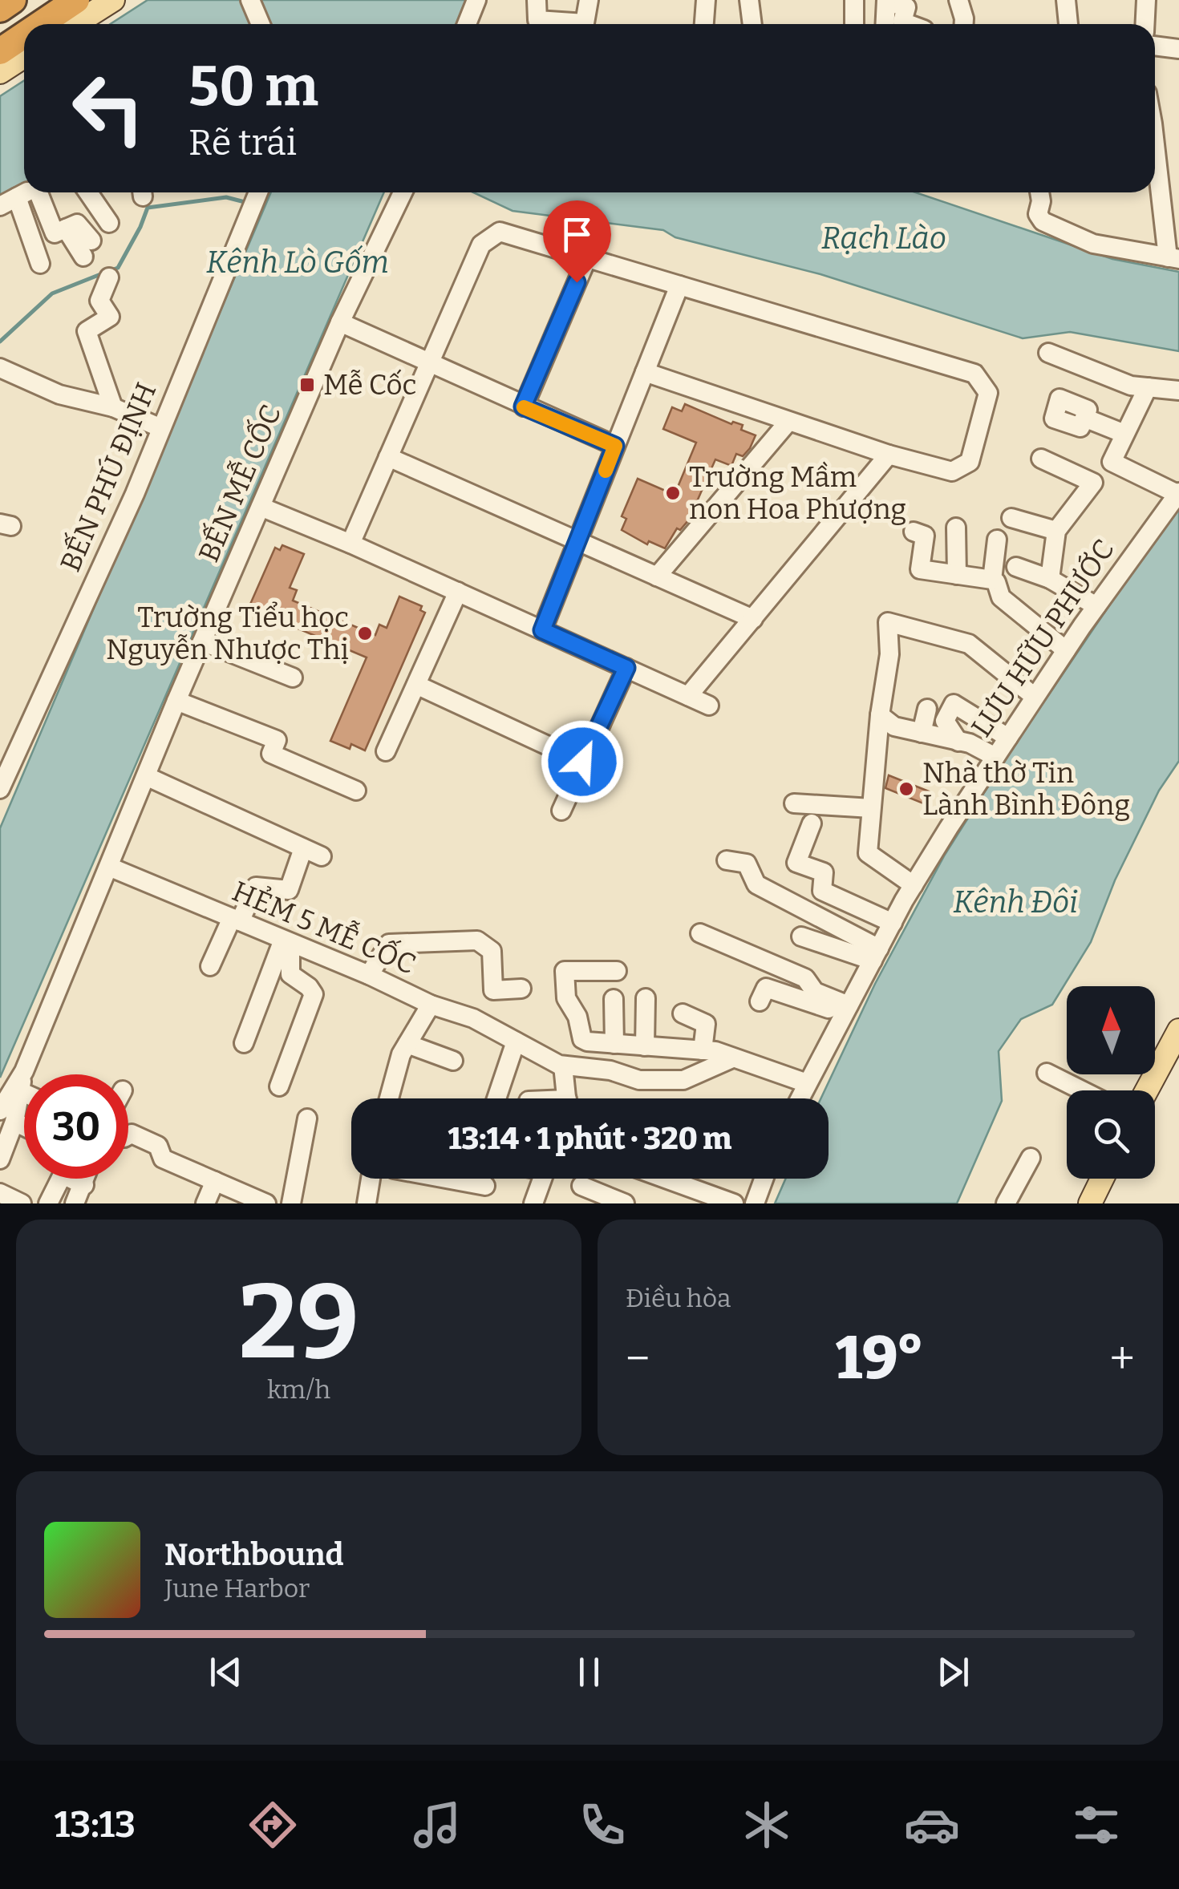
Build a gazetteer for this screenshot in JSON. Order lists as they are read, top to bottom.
{
  "streets": {
    "street": [
      "BẾN PHÚ ĐỊNH",
      "BẾN MỄ CỐC",
      "LƯU HỮU PHƯỚC",
      "HẺM 5 MỄ CỐC"
    ]
  },
  "crossings": [
    ["BẾN MỄ CỐC", "HẺM 5 MỄ CỐC"]
  ],
  "water": ["Rạch Lào", "Kênh Lò Gốm", "Kênh Đôi"],
  "places": {
    "transit": ["Mễ Cốc"],
    "other": ["Trường Mầm non Hoa Phượng", "Trường Tiểu học Nguyễn Nhược Thị", "Nhà thờ Tin Lành Bình Đông"]
  },
  "north": "top",
  "page": {
    "turn": ["50 m", "Rẽ trái"],
    "limit": "30",
    "trip": "13:14 · 1 phút · 320 m",
    "tile": [
      ["29", "km/h"],
      "Điều hòa"
    ],
    "heat": ["−", "19°", "+"],
    "song": ["Northbound", "June Harbor"],
    "tabs": "13:13"
  }
}
